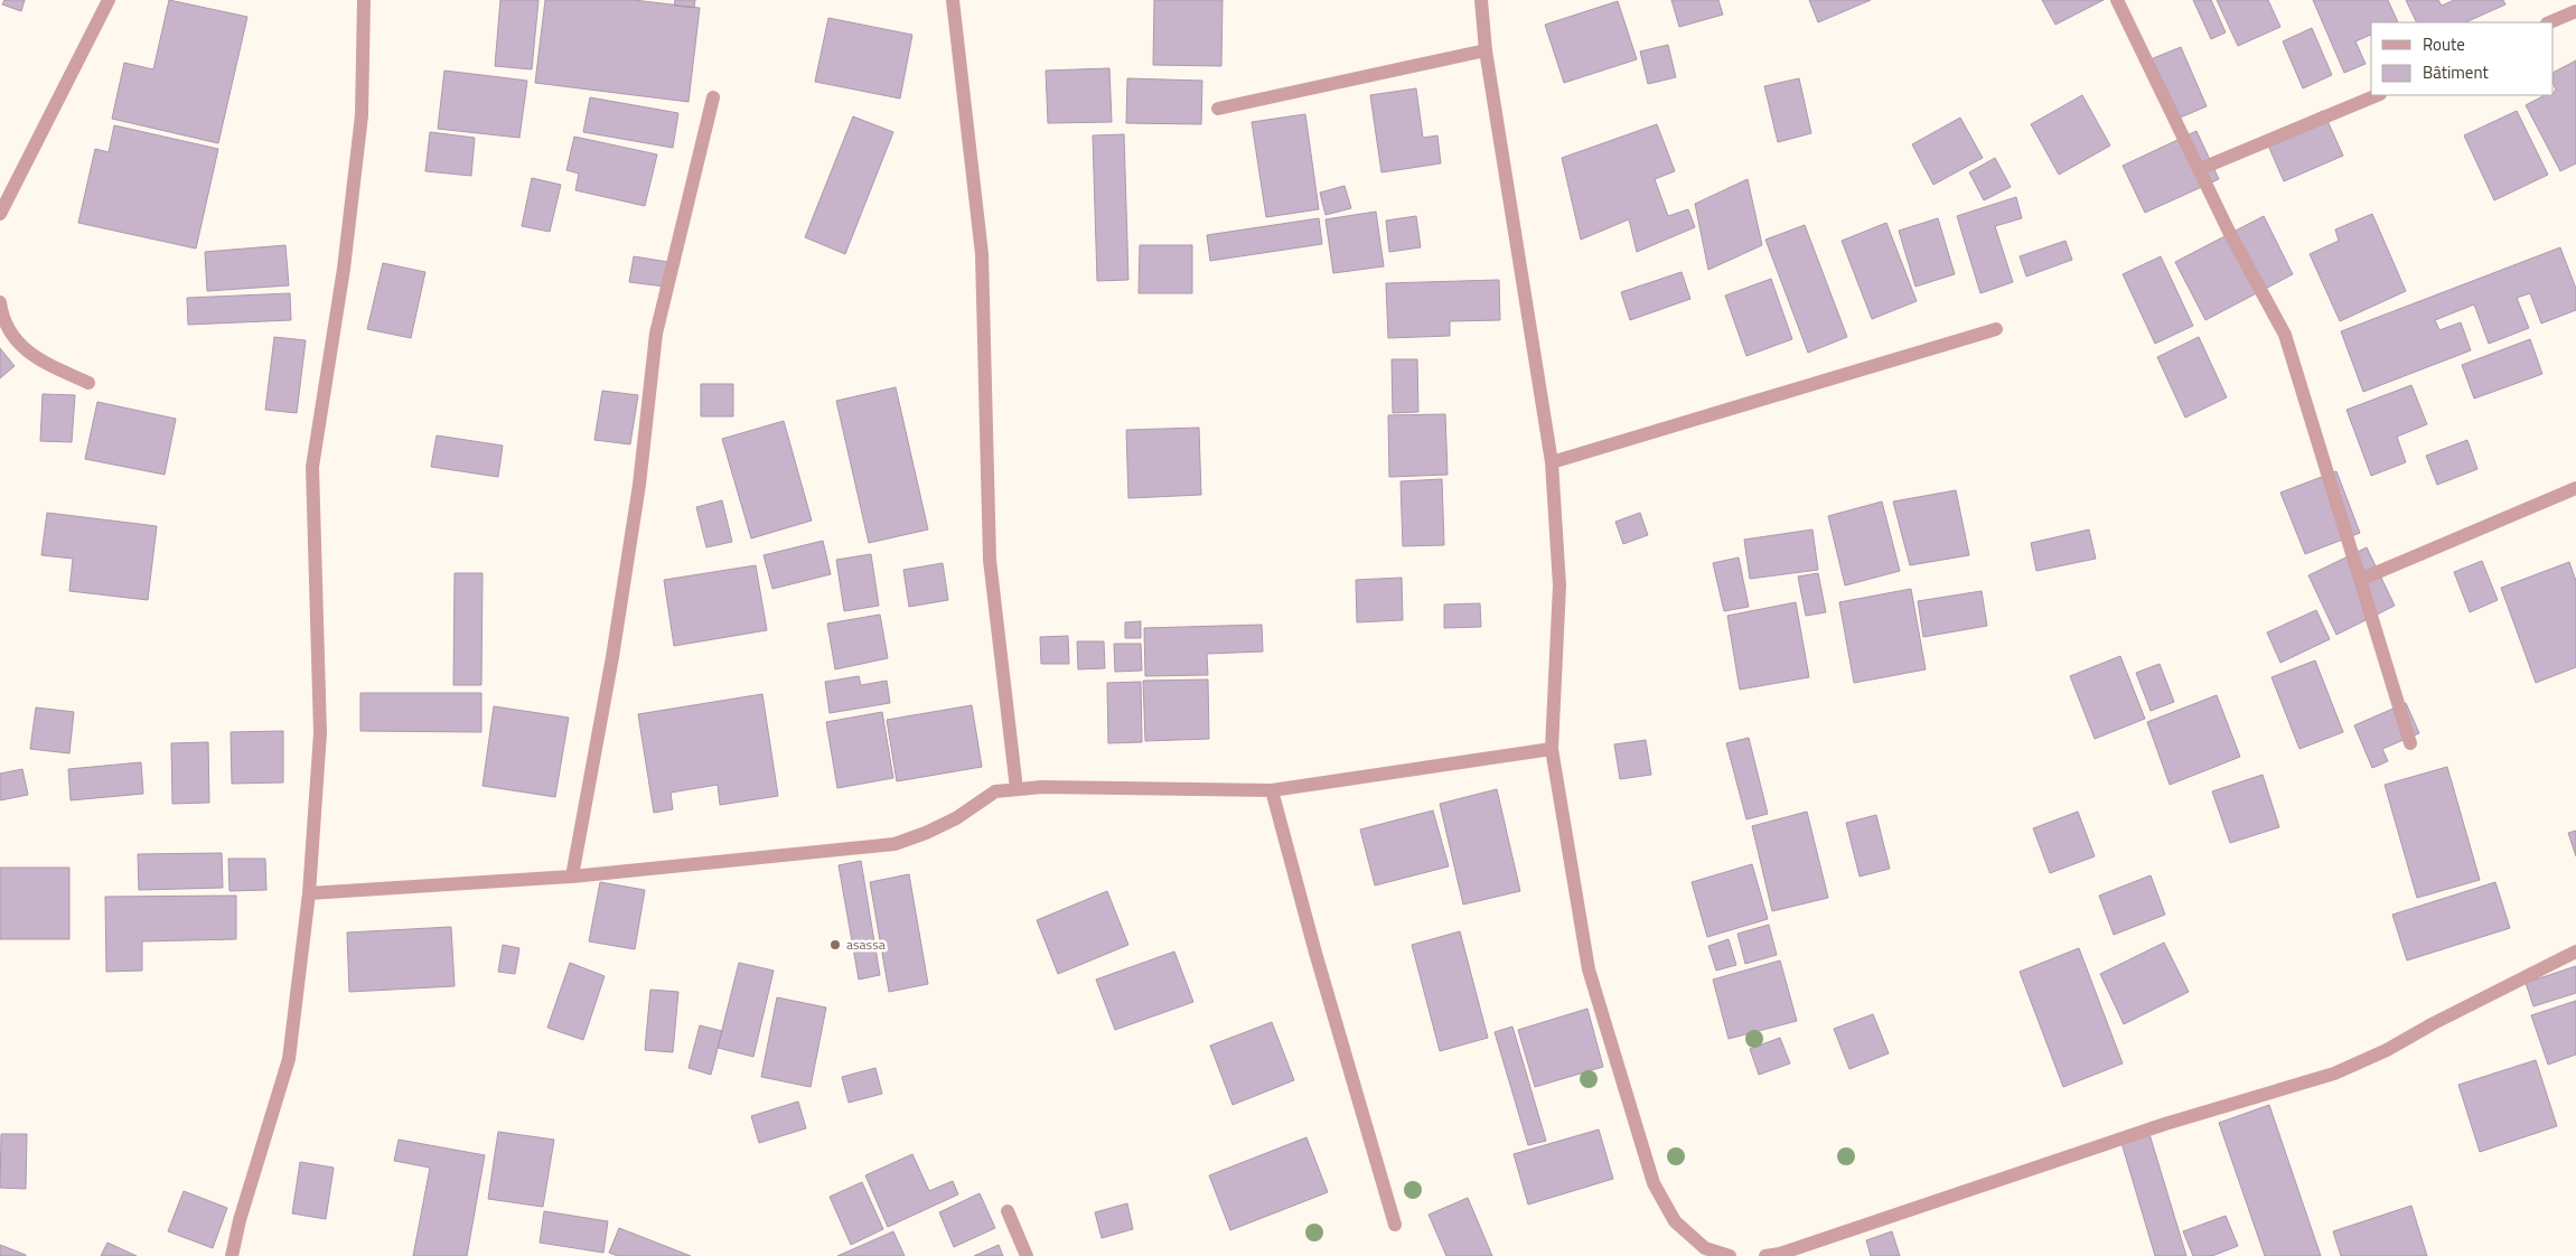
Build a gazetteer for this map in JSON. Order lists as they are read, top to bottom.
{
  "places": ["asassa"],
  "legend": ["Route", "Bâtiment"]
}
